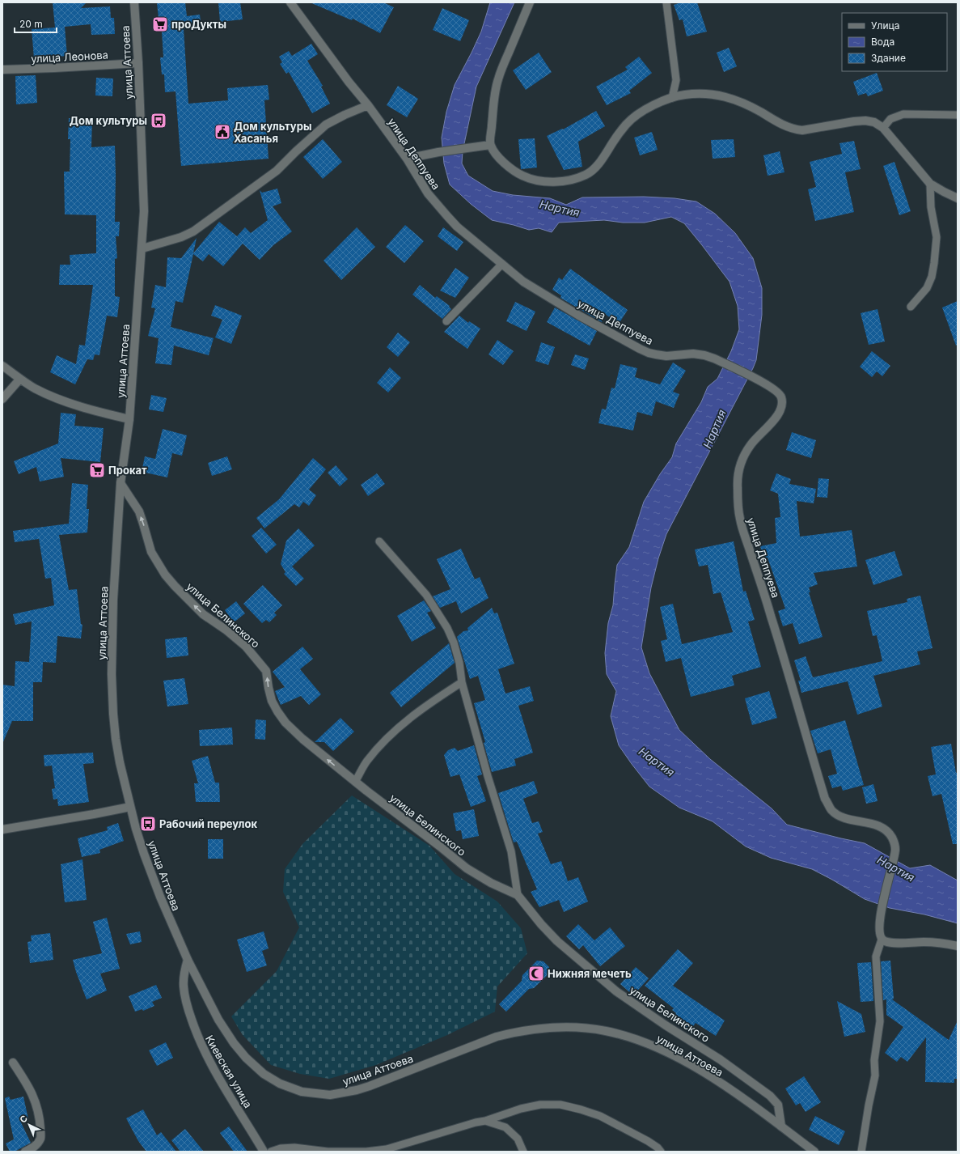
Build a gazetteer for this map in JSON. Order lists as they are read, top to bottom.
{
  "streets": {
    "street": [
      "улица Леонова",
      "улица Аттоева",
      "улица Деппуева",
      "улица Белинского",
      "Киевская улица"
    ]
  },
  "crossings": [
    ["улица Леонова", "улица Аттоева"],
    ["улица Аттоева", "улица Белинского"],
    ["улица Аттоева", "Киевская улица"]
  ],
  "one_way": ["улица Белинского"],
  "water": ["Нартия"],
  "places": {
    "supermarket": ["проДукты", "Прокат"],
    "bus stop": ["Дом культуры", "Рабочий переулок"],
    "public building": ["Дом культуры Хасанья"],
    "mosque": ["Нижняя мечеть"]
  },
  "legend": ["Улица", "Вода", "Здание"],
  "scale_bar": "20 m",
  "north": "top left"
}
